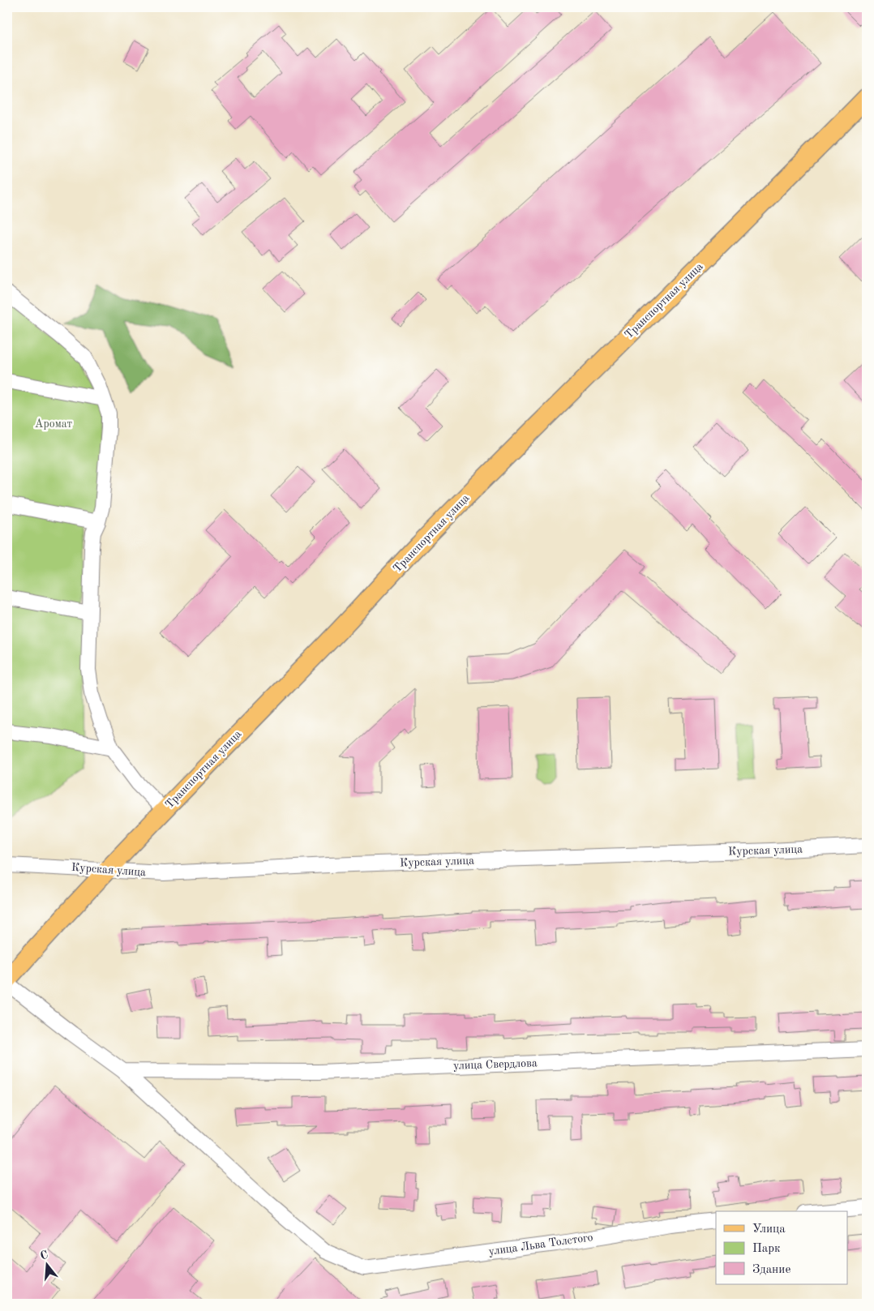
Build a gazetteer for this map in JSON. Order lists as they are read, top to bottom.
{
  "streets": {
    "main road": ["Транспортная улица"],
    "street": ["Курская улица", "улица Свердлова", "улица Льва Толстого"]
  },
  "crossings": [
    ["Транспортная улица", "Курская улица"],
    ["улица Свердлова", "улица Льва Толстого"]
  ],
  "parks": ["Аромат"],
  "legend": ["Улица", "Парк", "Здание"],
  "north": "top"
}
